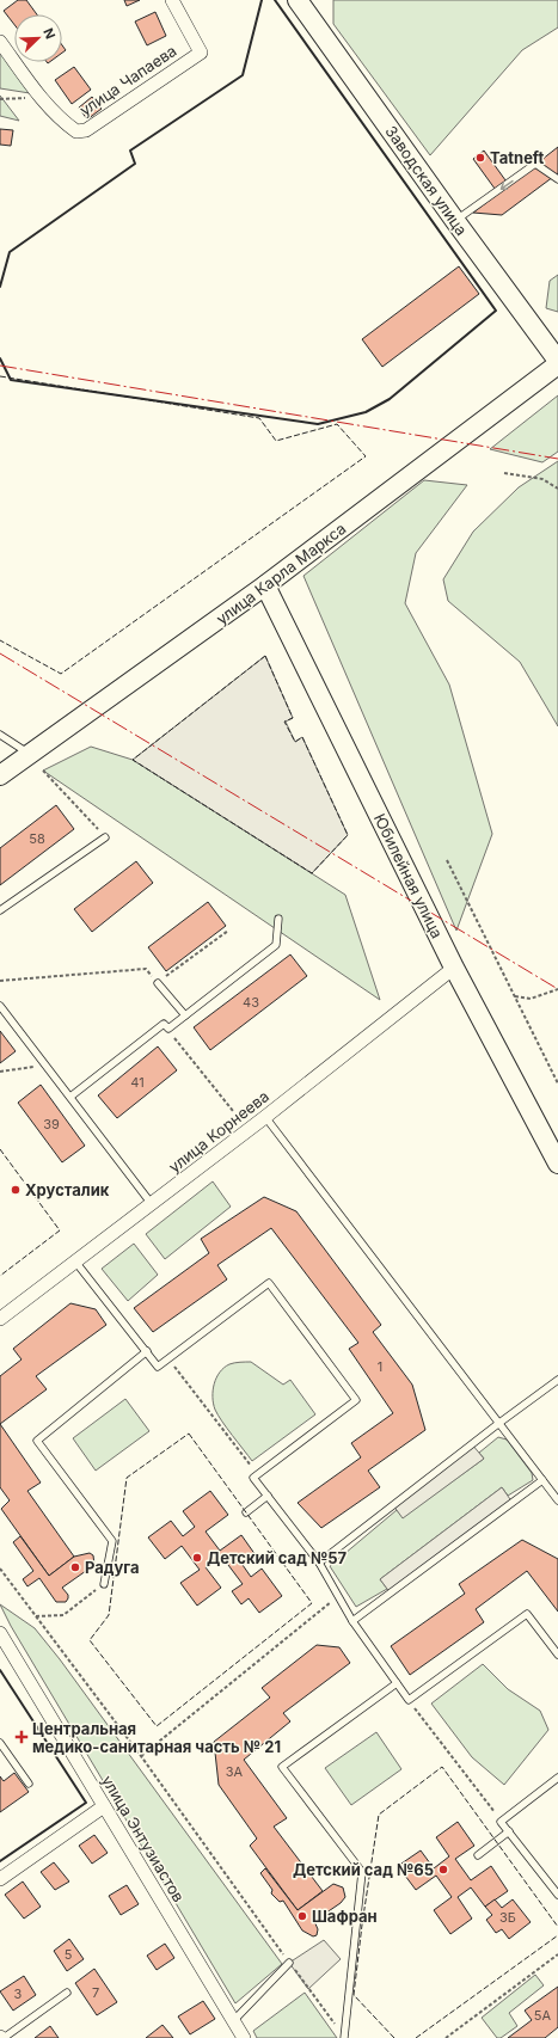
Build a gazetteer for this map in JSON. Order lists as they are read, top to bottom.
{
  "streets": {
    "street": [
      "улица Чапаева",
      "Заводская улица",
      "улица Карла Маркса",
      "Юбилейная улица",
      "улица Корнеева",
      "улица Энтузиастов"
    ]
  },
  "crossings": [
    ["улица Карла Маркса", "Юбилейная улица"],
    ["Юбилейная улица", "улица Корнеева"]
  ],
  "places": {
    "other": [
      "Tatneft",
      "Хрусталик",
      "Детский сад №57",
      "Радуга",
      "Детский сад №65",
      "Шафран"
    ],
    "health": ["Центральная медико-санитарная часть № 21"]
  },
  "house_numbers": [
    "58",
    "43",
    "41",
    "39",
    "1",
    "3А",
    "3Б",
    "5",
    "7",
    "3",
    "5А"
  ],
  "north": "top right"
}
